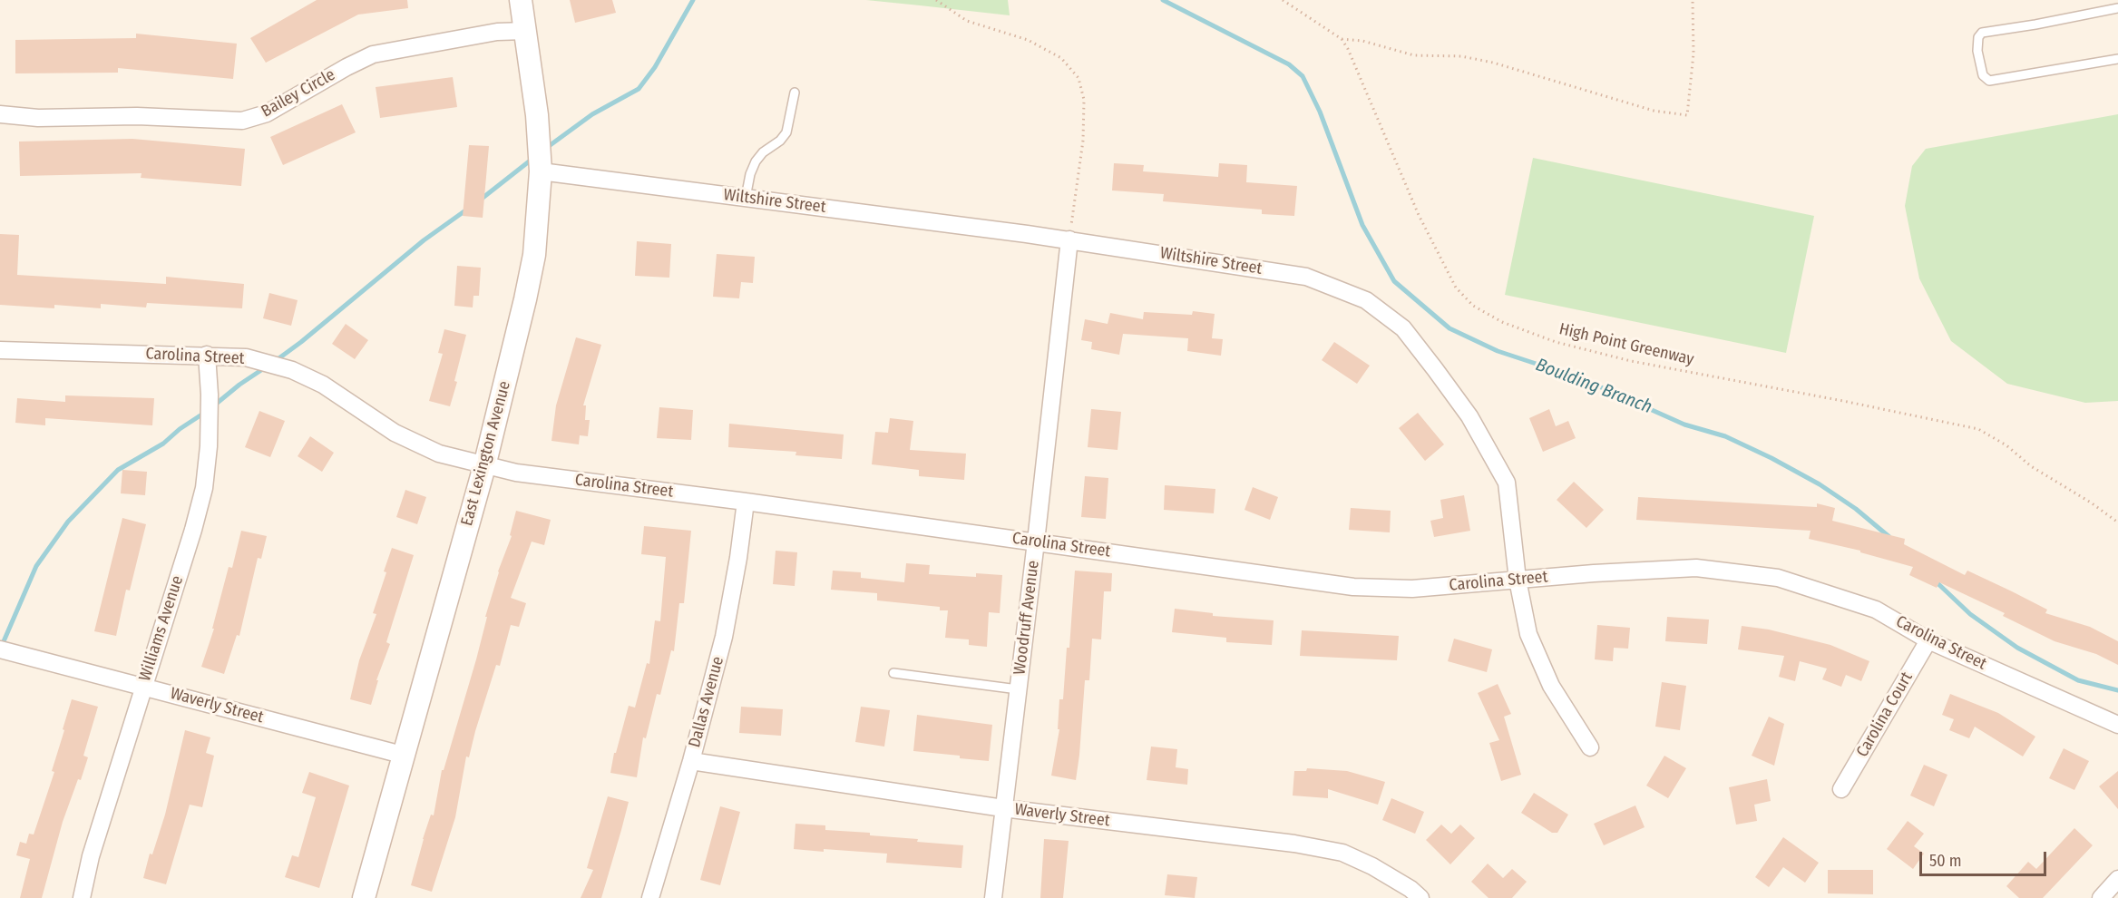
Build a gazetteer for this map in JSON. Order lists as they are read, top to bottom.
{
  "streets": {
    "main road": ["East Lexington Avenue"],
    "street": [
      "Bailey Circle",
      "Wiltshire Street",
      "Carolina Street",
      "Woodruff Avenue",
      "Williams Avenue",
      "Dallas Avenue",
      "Waverly Street",
      "Carolina Court"
    ],
    "path": ["High Point Greenway"]
  },
  "crossings": [
    ["Bailey Circle", "East Lexington Avenue"],
    ["Wiltshire Street", "Carolina Street"],
    ["Wiltshire Street", "East Lexington Avenue"],
    ["Wiltshire Street", "Woodruff Avenue"],
    ["Carolina Street", "East Lexington Avenue"],
    ["Carolina Street", "Woodruff Avenue"],
    ["Carolina Street", "Williams Avenue"],
    ["Carolina Street", "Dallas Avenue"],
    ["Carolina Street", "Carolina Court"],
    ["East Lexington Avenue", "Waverly Street"],
    ["Woodruff Avenue", "Waverly Street"],
    ["Williams Avenue", "Waverly Street"],
    ["Dallas Avenue", "Waverly Street"]
  ],
  "water": ["Boulding Branch"],
  "scale_bar": "50 m"
}
